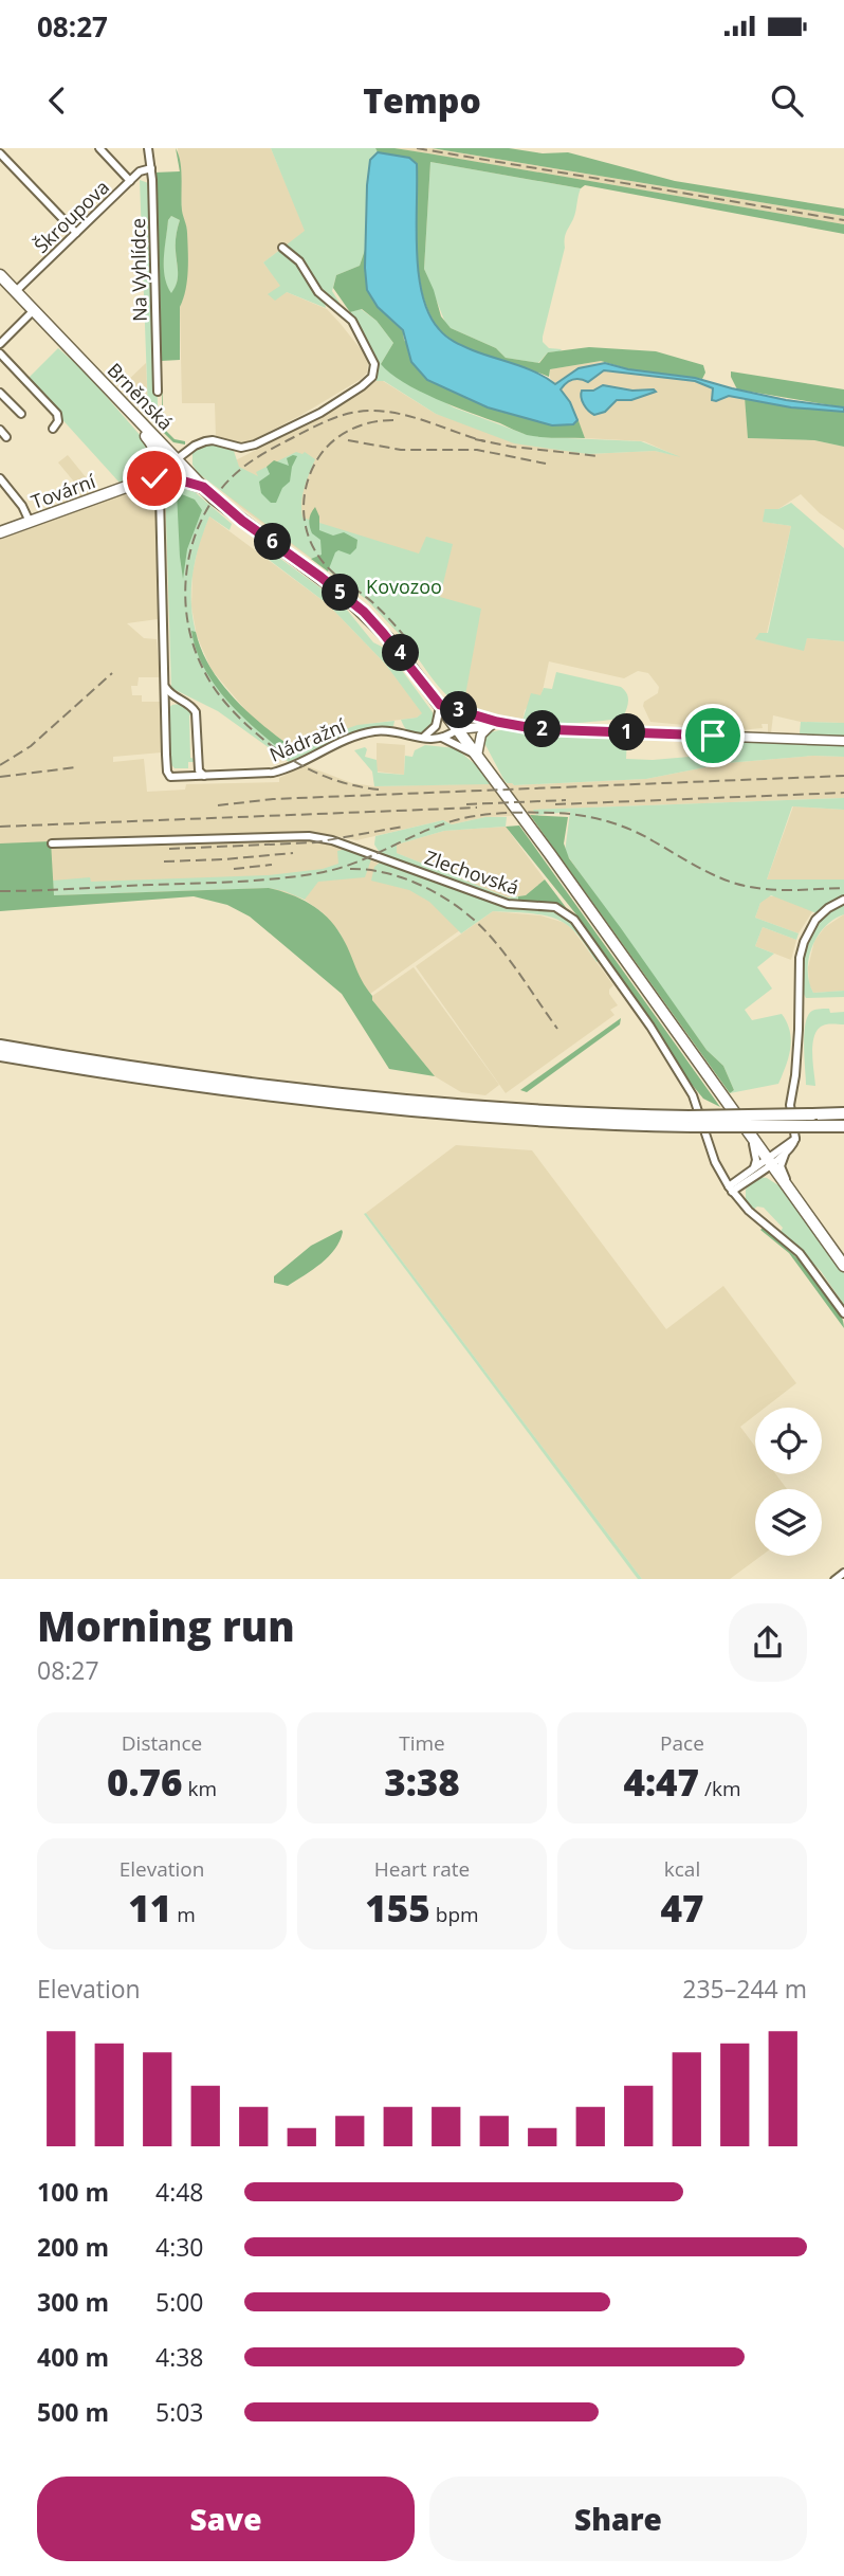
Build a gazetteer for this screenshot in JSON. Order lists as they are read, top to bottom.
{
  "streets": {
    "main road": ["Brněnská", "Tovární"],
    "street": [
      "Škroupova",
      "Na Vyhlídce",
      "Nádražní",
      "Zlechovská"
    ]
  },
  "crossings": [
    ["Škroupova", "Na Vyhlídce"],
    ["Škroupova", "Brněnská"],
    ["Brněnská", "Tovární"],
    ["Brněnská", "Nádražní"]
  ],
  "parks": ["Kovozoo"],
  "page": {
    "status": "08:27",
    "header": "Tempo",
    "pins": [
      "6",
      "5",
      "4",
      "3",
      "2",
      "1"
    ],
    "heading": ["Morning run", "08:27"],
    "stats": [
      ["Distance", "0.76 km"],
      ["Time", "3:38"],
      ["Pace", "4:47 /km"],
      ["Elevation", "11 m"],
      ["Heart rate", "155 bpm"],
      ["kcal", "47"]
    ],
    "chart": ["Elevation", "235–244 m"],
    "list": [
      {
        "name": "100 m",
        "note": "4:48"
      },
      {
        "name": "200 m",
        "note": "4:30"
      },
      {
        "name": "300 m",
        "note": "5:00"
      },
      {
        "name": "400 m",
        "note": "4:38"
      },
      {
        "name": "500 m",
        "note": "5:03"
      }
    ],
    "buttons": ["Save", "Share"]
  }
}
